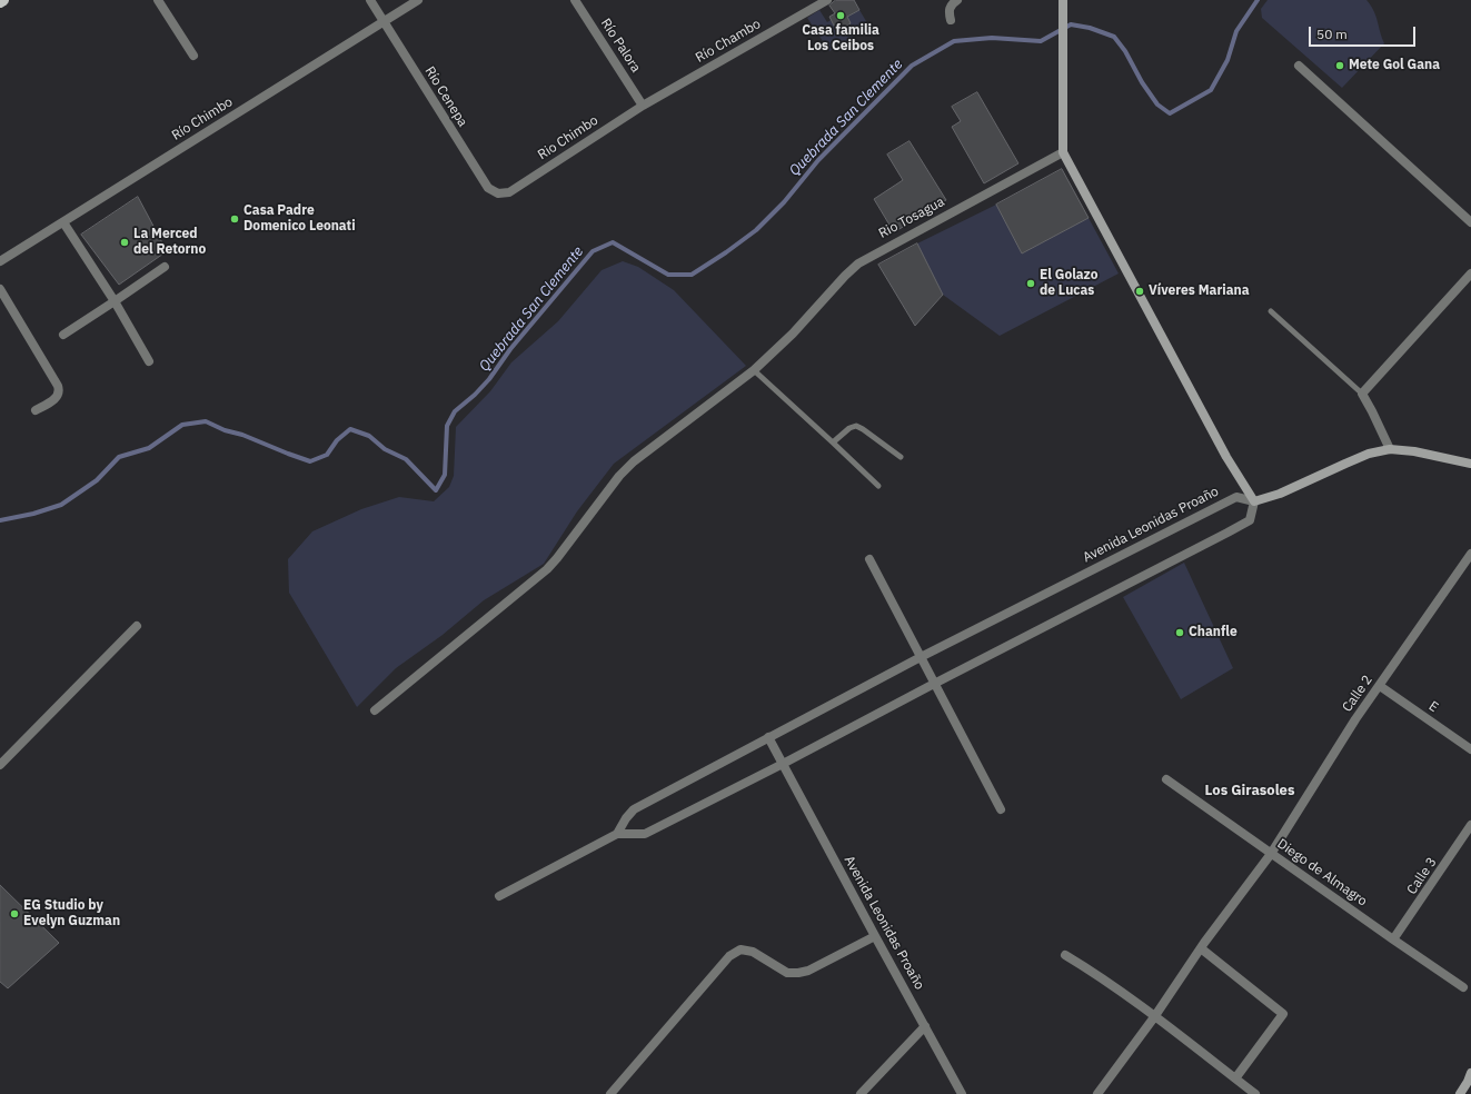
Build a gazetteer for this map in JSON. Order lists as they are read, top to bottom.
{
  "streets": {
    "street": [
      "Río Chambo",
      "Río Palora",
      "Río Cenepa",
      "Río Chimbo",
      "Rio Chimbo",
      "Rio Tosagua",
      "Avenida Leonidas Proaño",
      "Calle 2",
      "E",
      "Diego de Almagro",
      "Calle 3"
    ]
  },
  "crossings": [
    ["Río Chambo", "Río Palora"],
    ["Río Chambo", "Rio Chimbo"],
    ["Río Palora", "Rio Chimbo"],
    ["Río Cenepa", "Río Chimbo"],
    ["Río Cenepa", "Rio Chimbo"],
    ["Calle 2", "E"],
    ["Calle 2", "Diego de Almagro"],
    ["Diego de Almagro", "Calle 3"]
  ],
  "districts": ["Los Girasoles"],
  "water": ["Quebrada San Clemente"],
  "places": [
    "Casa familia Los Ceibos",
    "Mete Gol Gana",
    "Casa Padre Domenico Leonati",
    "La Merced del Retorno",
    "El Golazo de Lucas",
    "Víveres Mariana",
    "Chanfle",
    "EG Studio by Evelyn Guzman"
  ],
  "scale_bar": "50 m"
}
